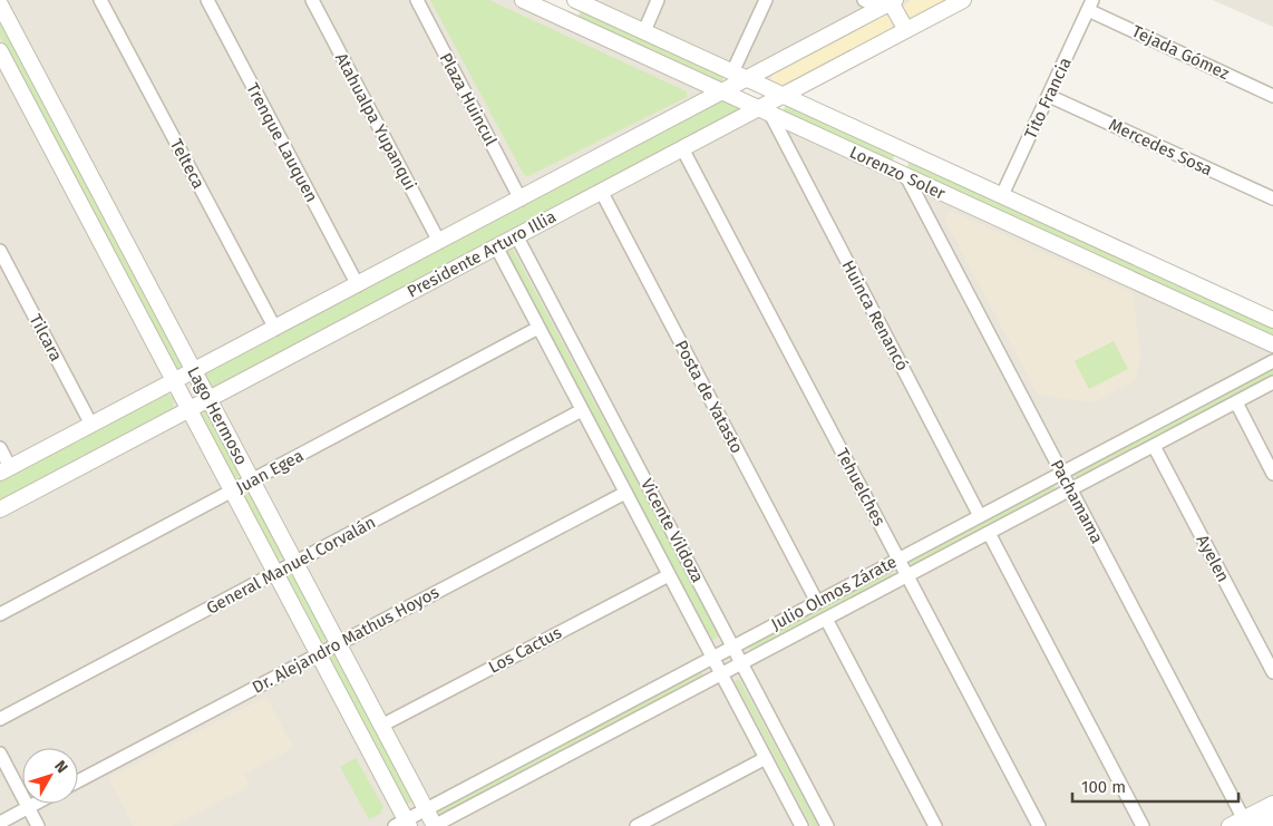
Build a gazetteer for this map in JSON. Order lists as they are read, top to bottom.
{
  "streets": {
    "street": [
      "Tejada Gómez",
      "Tito Francia",
      "Plaza Huincul",
      "Atahualpa Yupanqui",
      "Trenque Lauquen",
      "Mercedes Sosa",
      "Telteca",
      "Lorenzo Soler",
      "Presidente Arturo Illia",
      "Huinca Renancó",
      "Tilcara",
      "Posta de Yatasto",
      "Lago Hermoso",
      "Juan Egea",
      "Tehuelches",
      "Pachamama",
      "Vicente Vildoza",
      "Ayelen",
      "General Manuel Corvalán",
      "Julio Olmos Zárate",
      "Dr. Alejandro Mathus Hoyos",
      "Los Cactus"
    ]
  },
  "crossings": [
    ["Tejada Gómez", "Tito Francia"],
    ["Tito Francia", "Mercedes Sosa"],
    ["Tito Francia", "Lorenzo Soler"],
    ["Plaza Huincul", "Presidente Arturo Illia"],
    ["Atahualpa Yupanqui", "Presidente Arturo Illia"],
    ["Trenque Lauquen", "Presidente Arturo Illia"],
    ["Telteca", "Presidente Arturo Illia"],
    ["Lorenzo Soler", "Presidente Arturo Illia"],
    ["Lorenzo Soler", "Huinca Renancó"],
    ["Lorenzo Soler", "Pachamama"],
    ["Presidente Arturo Illia", "Huinca Renancó"],
    ["Presidente Arturo Illia", "Tilcara"],
    ["Presidente Arturo Illia", "Posta de Yatasto"],
    ["Presidente Arturo Illia", "Lago Hermoso"],
    ["Presidente Arturo Illia", "Tehuelches"],
    ["Presidente Arturo Illia", "Vicente Vildoza"],
    ["Huinca Renancó", "Julio Olmos Zárate"],
    ["Posta de Yatasto", "Julio Olmos Zárate"],
    ["Lago Hermoso", "Juan Egea"],
    ["Lago Hermoso", "General Manuel Corvalán"],
    ["Lago Hermoso", "Julio Olmos Zárate"],
    ["Lago Hermoso", "Dr. Alejandro Mathus Hoyos"],
    ["Lago Hermoso", "Los Cactus"],
    ["Juan Egea", "Vicente Vildoza"],
    ["Tehuelches", "Julio Olmos Zárate"],
    ["Pachamama", "Julio Olmos Zárate"],
    ["Vicente Vildoza", "General Manuel Corvalán"],
    ["Vicente Vildoza", "Julio Olmos Zárate"],
    ["Vicente Vildoza", "Dr. Alejandro Mathus Hoyos"],
    ["Vicente Vildoza", "Los Cactus"],
    ["Ayelen", "Julio Olmos Zárate"]
  ],
  "scale_bar": "100 m",
  "north": "top right"
}
